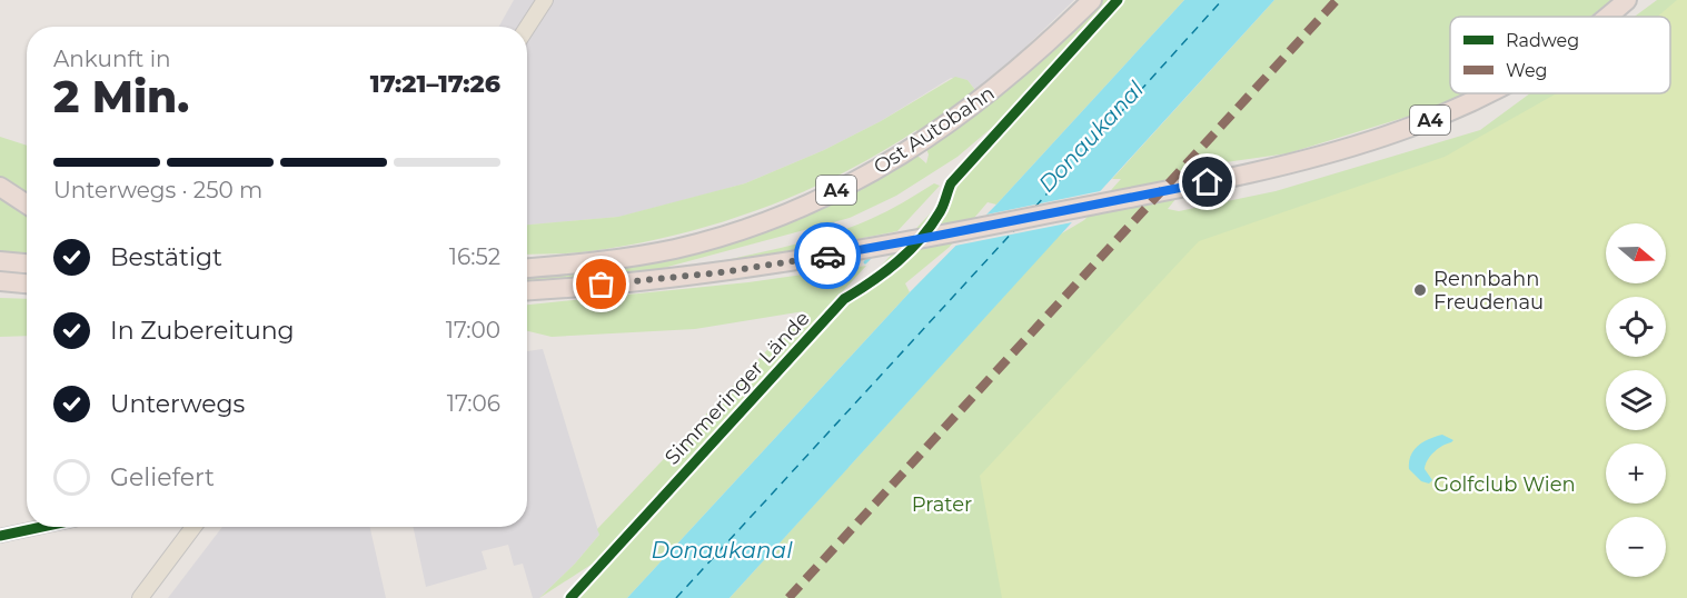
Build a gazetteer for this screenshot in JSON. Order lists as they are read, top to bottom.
{
  "streets": {
    "highway": ["A4", "Ost Autobahn"],
    "cycle path": ["Simmeringer Lände"]
  },
  "water": ["Donaukanal"],
  "parks": ["Golfclub Wien", "Prater"],
  "places": ["Rennbahn Freudenau"],
  "legend": ["Radweg", "Weg"],
  "north": "right",
  "page": {
    "heading": ["2 Min.", "Ankunft in", "17:21–17:26"],
    "bar": "Unterwegs · 250 m",
    "list": [
      ["Bestätigt", "16:52"],
      ["In Zubereitung", "17:00"],
      ["Unterwegs", "17:06"],
      "Geliefert"
    ],
    "map_buttons": ["+", "−"]
  }
}
